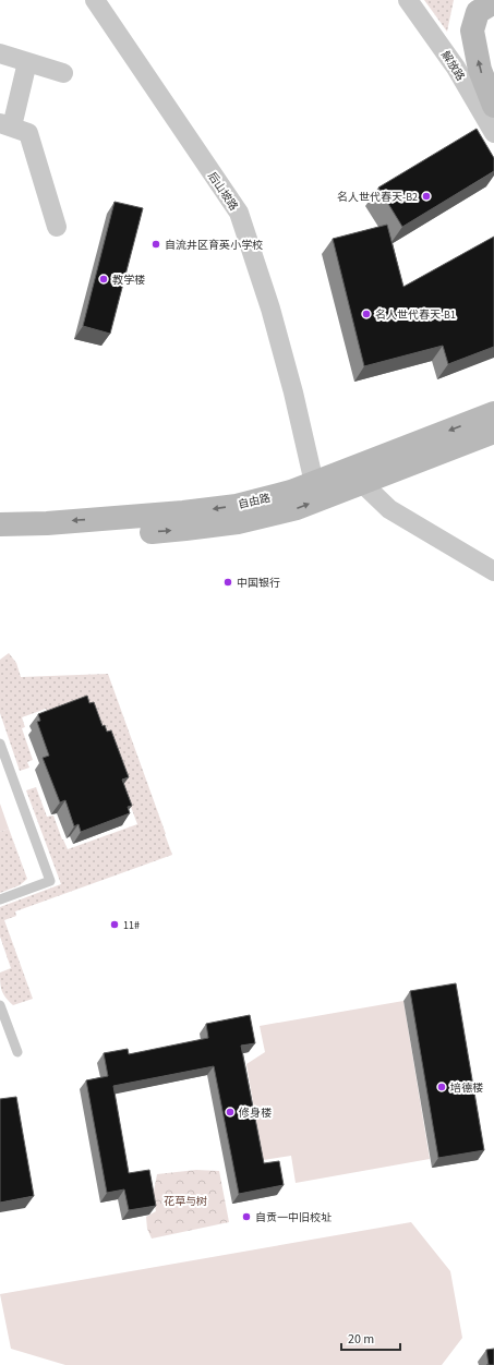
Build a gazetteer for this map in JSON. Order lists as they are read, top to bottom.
{
  "streets": {
    "main road": ["自由路"],
    "street": ["解放路", "后山坡路"]
  },
  "crossings": [
    ["后山坡路", "自由路"]
  ],
  "parks": ["花草与树"],
  "places": [
    "名人世代春天-B2",
    "自流井区育英小学校",
    "教学楼",
    "名人世代春天-B1",
    "中国银行",
    "11#",
    "培德楼",
    "修身楼",
    "自贡一中旧校址"
  ],
  "scale_bar": "20 m"
}
